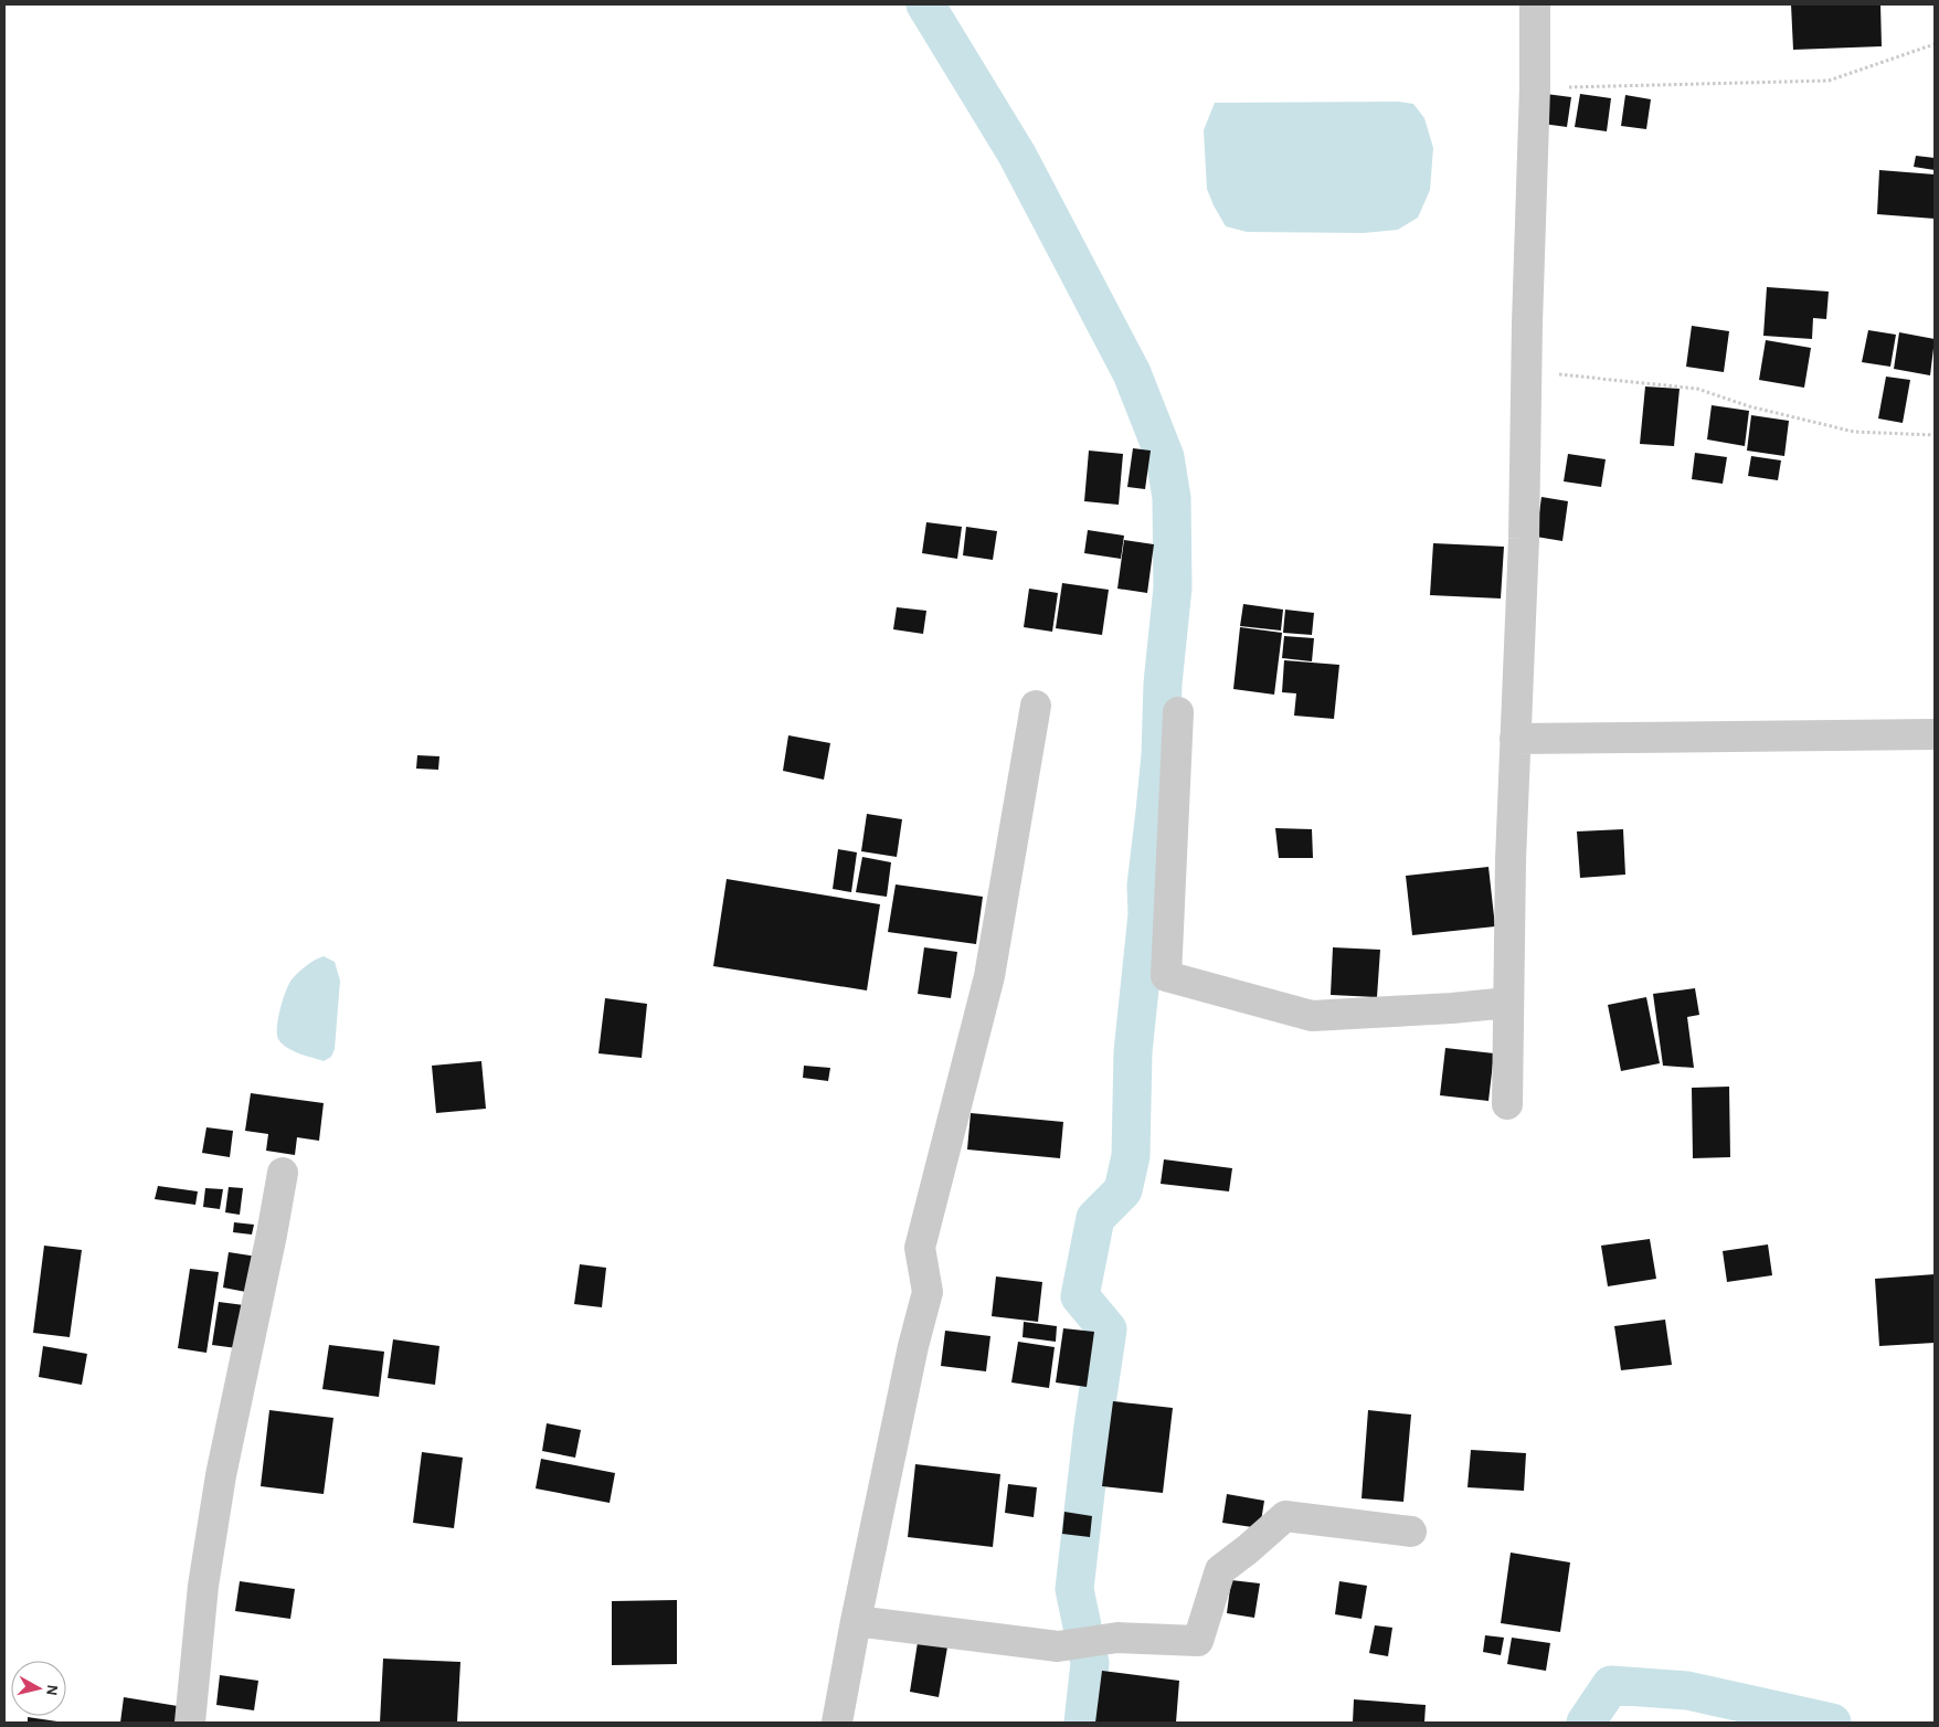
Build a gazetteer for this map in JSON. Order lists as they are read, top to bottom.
{
  "north": "right"
}
